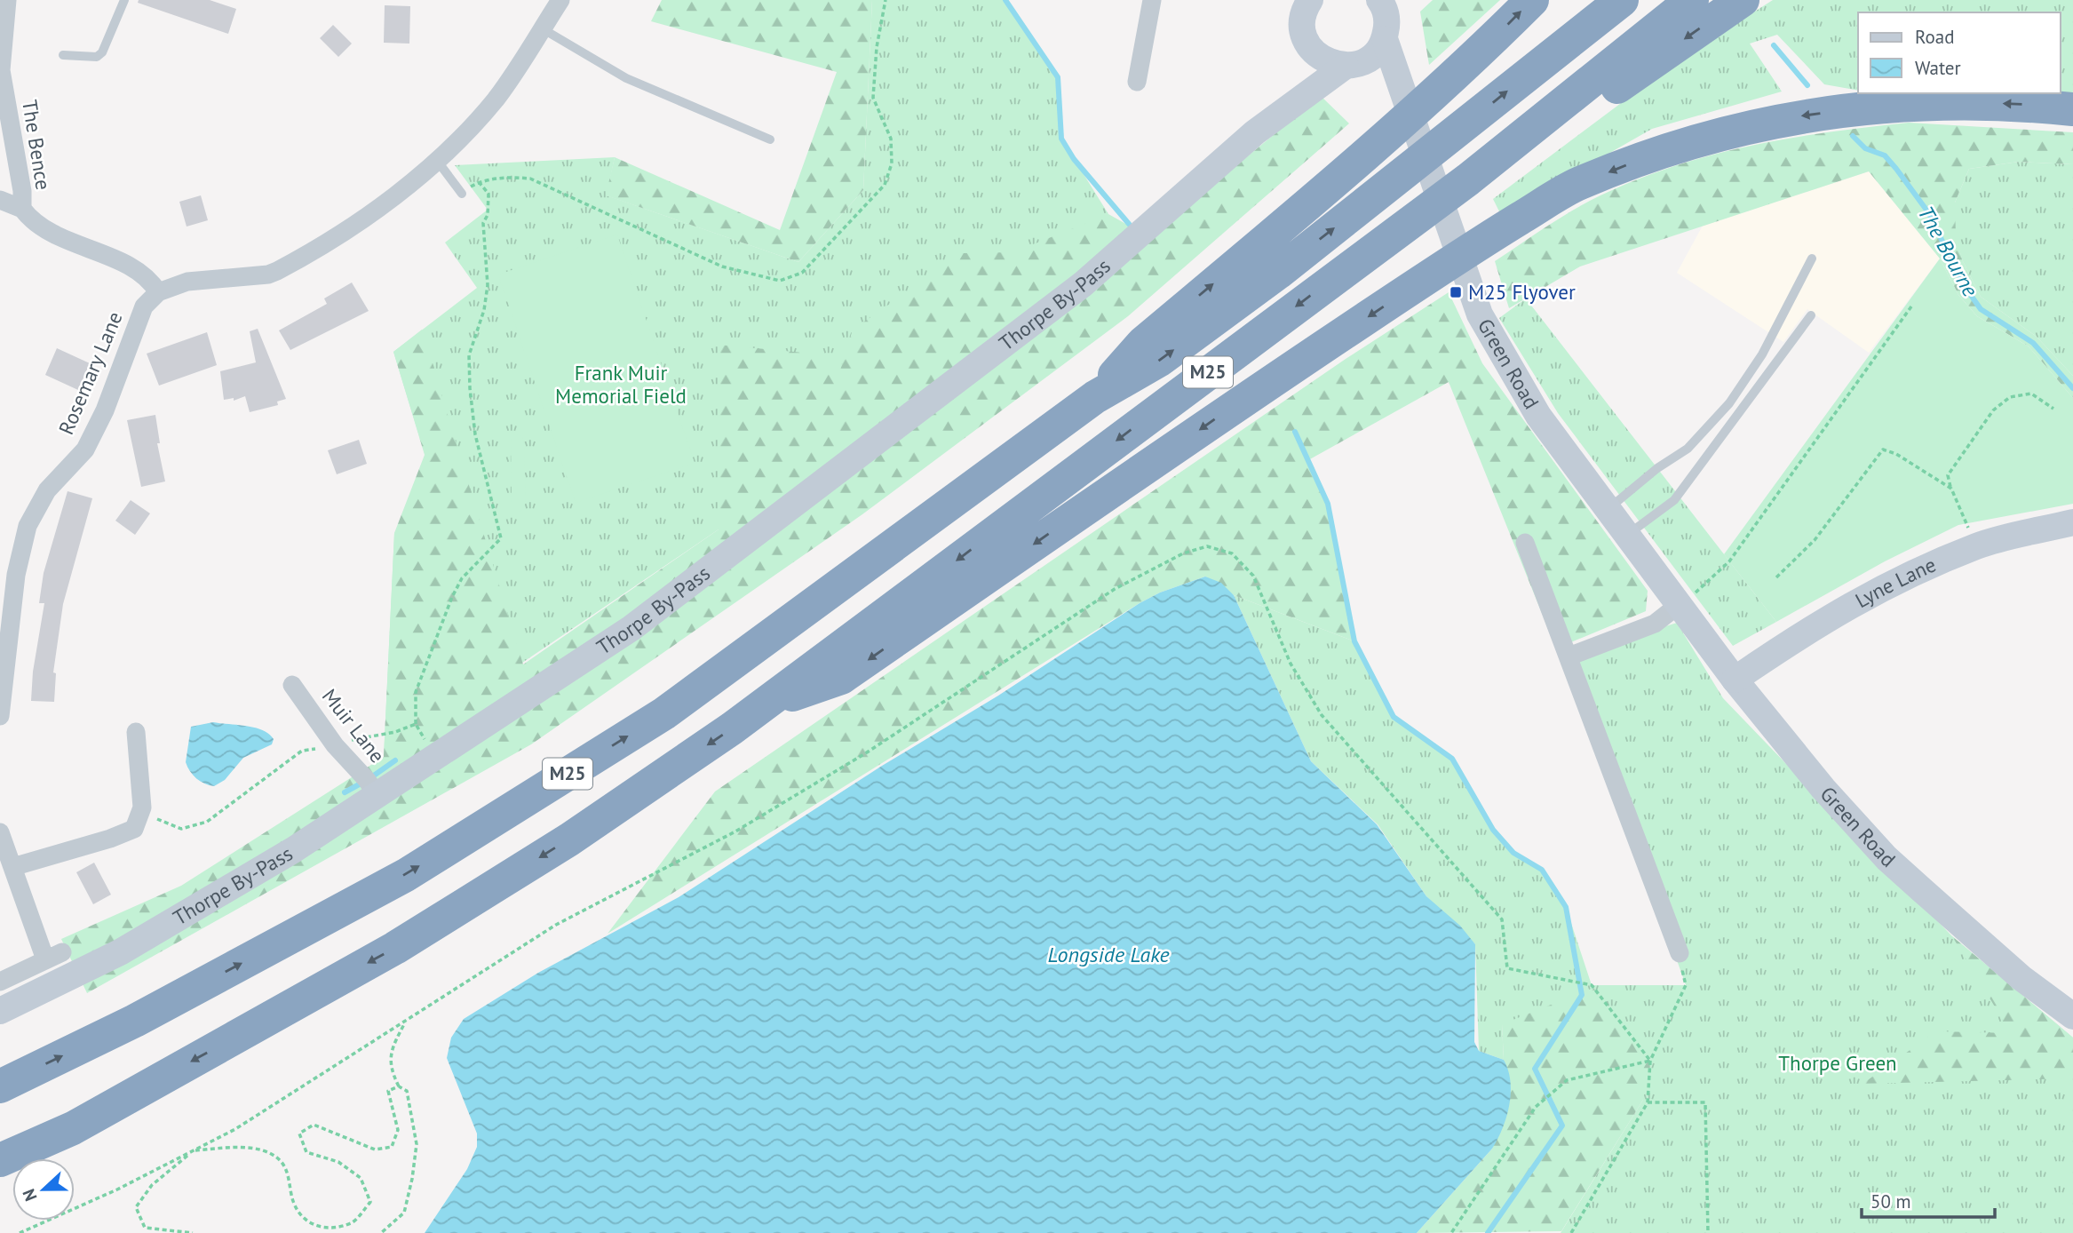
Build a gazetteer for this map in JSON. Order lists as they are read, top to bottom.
{
  "streets": {
    "highway": ["M25"],
    "main road": ["Thorpe By-Pass", "Green Road", "Lyne Lane"],
    "street": ["The Bence", "Rosemary Lane", "Muir Lane"]
  },
  "crossings": [
    ["The Bence", "Rosemary Lane"],
    ["Thorpe By-Pass", "Green Road"],
    ["Thorpe By-Pass", "Muir Lane"],
    ["Green Road", "Lyne Lane"]
  ],
  "water": ["The Bourne", "Longside Lake"],
  "parks": ["Frank Muir Memorial Field", "Thorpe Green"],
  "places": {
    "transit": ["M25 Flyover"]
  },
  "legend": ["Road", "Water"],
  "scale_bar": "50 m",
  "north": "left"
}
